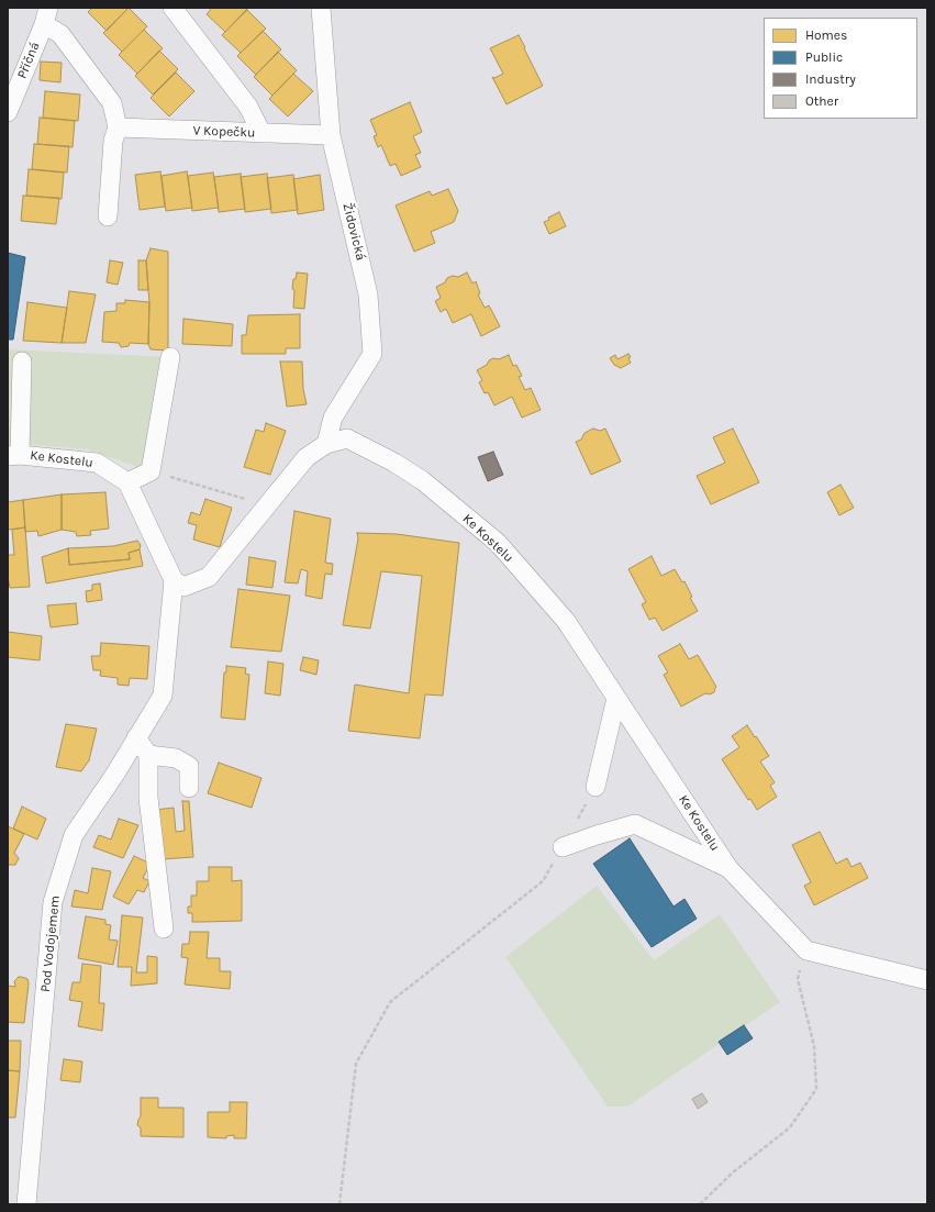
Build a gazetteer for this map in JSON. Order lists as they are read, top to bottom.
{
  "streets": {
    "street": [
      "Příčná",
      "V Kopečku",
      "Židovická",
      "Ke Kostelu",
      "Pod Vodojemem"
    ]
  },
  "crossings": [
    ["V Kopečku", "Židovická"],
    ["Židovická", "Ke Kostelu"],
    ["Ke Kostelu", "Pod Vodojemem"]
  ],
  "legend": [
    "Homes",
    "Public",
    "Industry",
    "Other"
  ]
}
